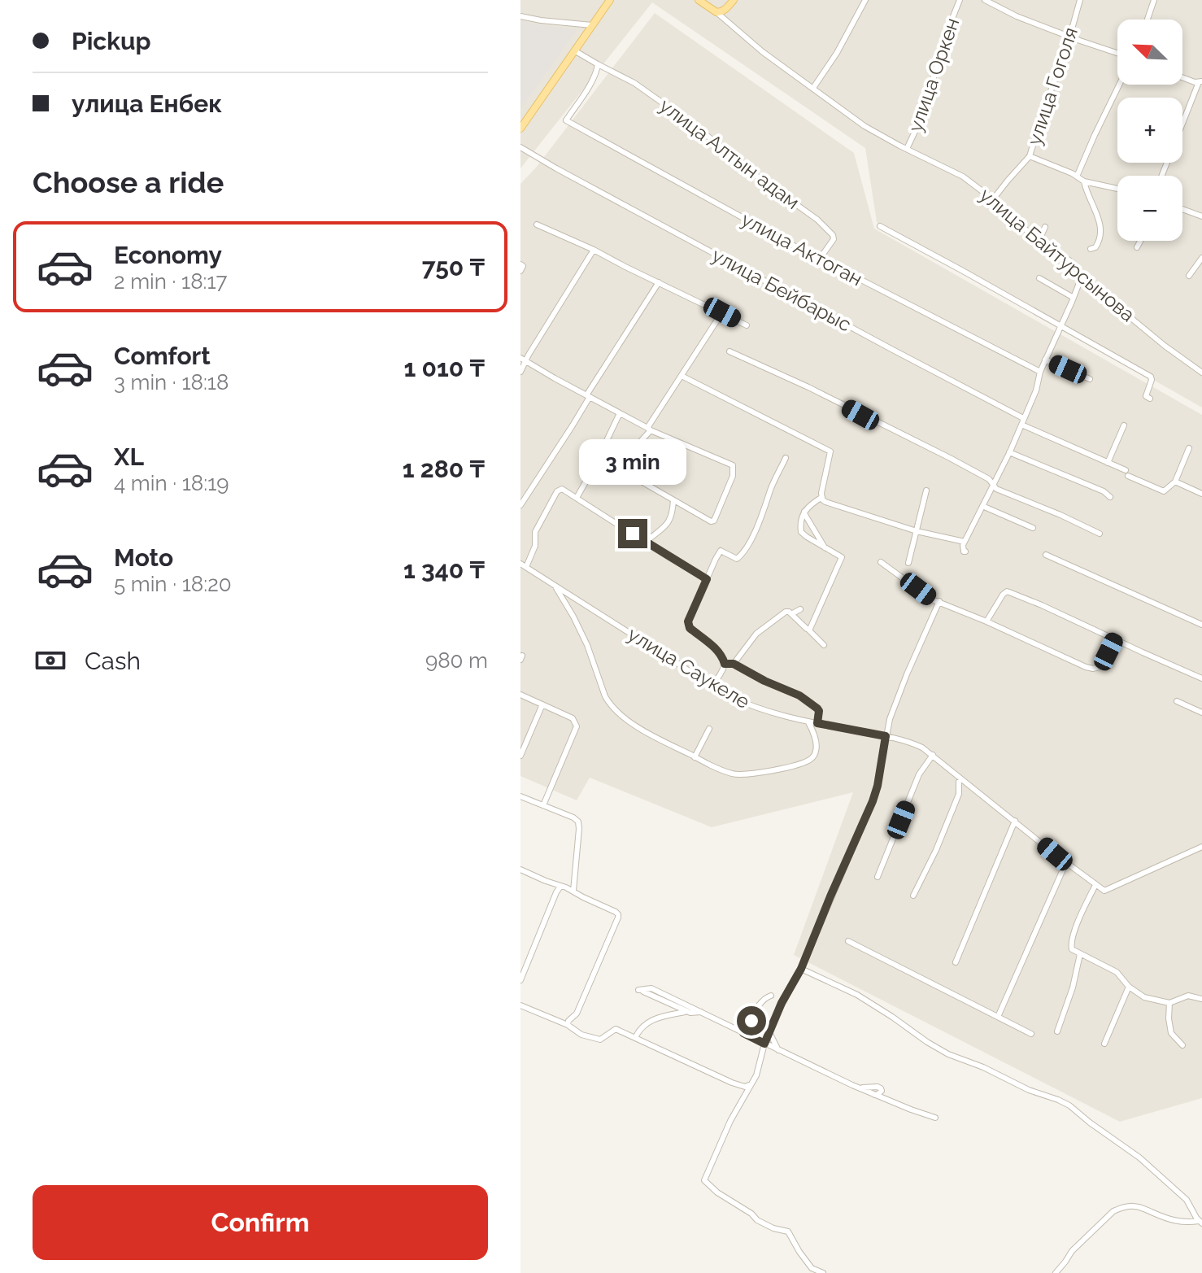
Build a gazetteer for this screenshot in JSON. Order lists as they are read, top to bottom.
{
  "streets": {
    "street": [
      "улица Оркен",
      "улица Гоголя",
      "улица Алтын адам",
      "улица Актоган",
      "улица Байтурсынова",
      "улица Бейбарыс",
      "улица Саукеле"
    ]
  },
  "crossings": [
    ["улица Оркен", "улица Байтурсынова"],
    ["улица Гоголя", "улица Байтурсынова"],
    ["улица Алтын адам", "улица Актоган"]
  ],
  "north": "top left",
  "page": {
    "banner": ["Pickup", "улица Енбек"],
    "map_buttons": ["+", "−"],
    "heading": "Choose a ride",
    "list": [
      {
        "name": "Economy",
        "note": "2 min · 18:17",
        "value": "750 ₸"
      },
      {
        "name": "Comfort",
        "note": "3 min · 18:18",
        "value": "1 010 ₸"
      },
      {
        "name": "XL",
        "note": "4 min · 18:19",
        "value": "1 280 ₸"
      },
      {
        "name": "Moto",
        "note": "5 min · 18:20",
        "value": "1 340 ₸"
      }
    ],
    "bubble": "3 min",
    "pay": ["Cash", "980 m"],
    "buttons": "Confirm"
  }
}
